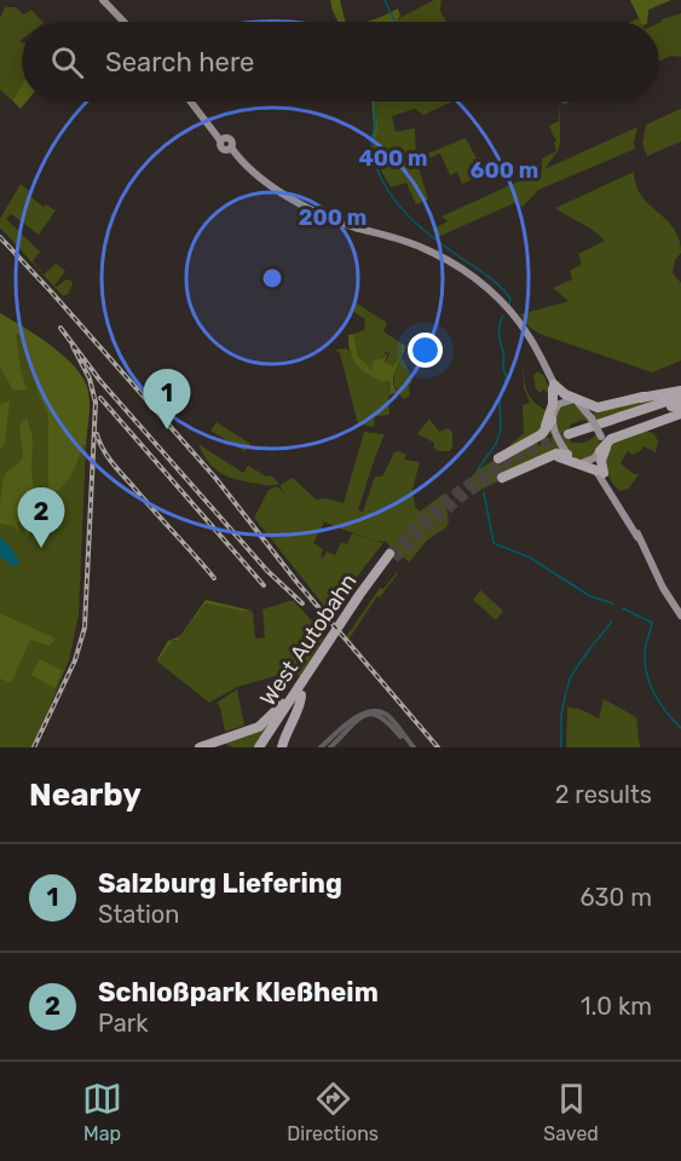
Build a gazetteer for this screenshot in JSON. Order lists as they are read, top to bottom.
{
  "streets": {
    "highway": ["West Autobahn"]
  },
  "page": {
    "search": "Search here",
    "pins": ["1", "2"],
    "heading": ["Nearby", "2 results"],
    "list": [
      {
        "mark": "1",
        "name": "Salzburg Liefering",
        "note": "Station",
        "value": "630 m"
      },
      {
        "mark": "2",
        "name": "Schloßpark Kleßheim",
        "note": "Park",
        "value": "1.0 km"
      }
    ],
    "nav": ["Map", "Directions", "Saved"]
  },
  "rings": ["400 m", "600 m", "200 m"]
}
